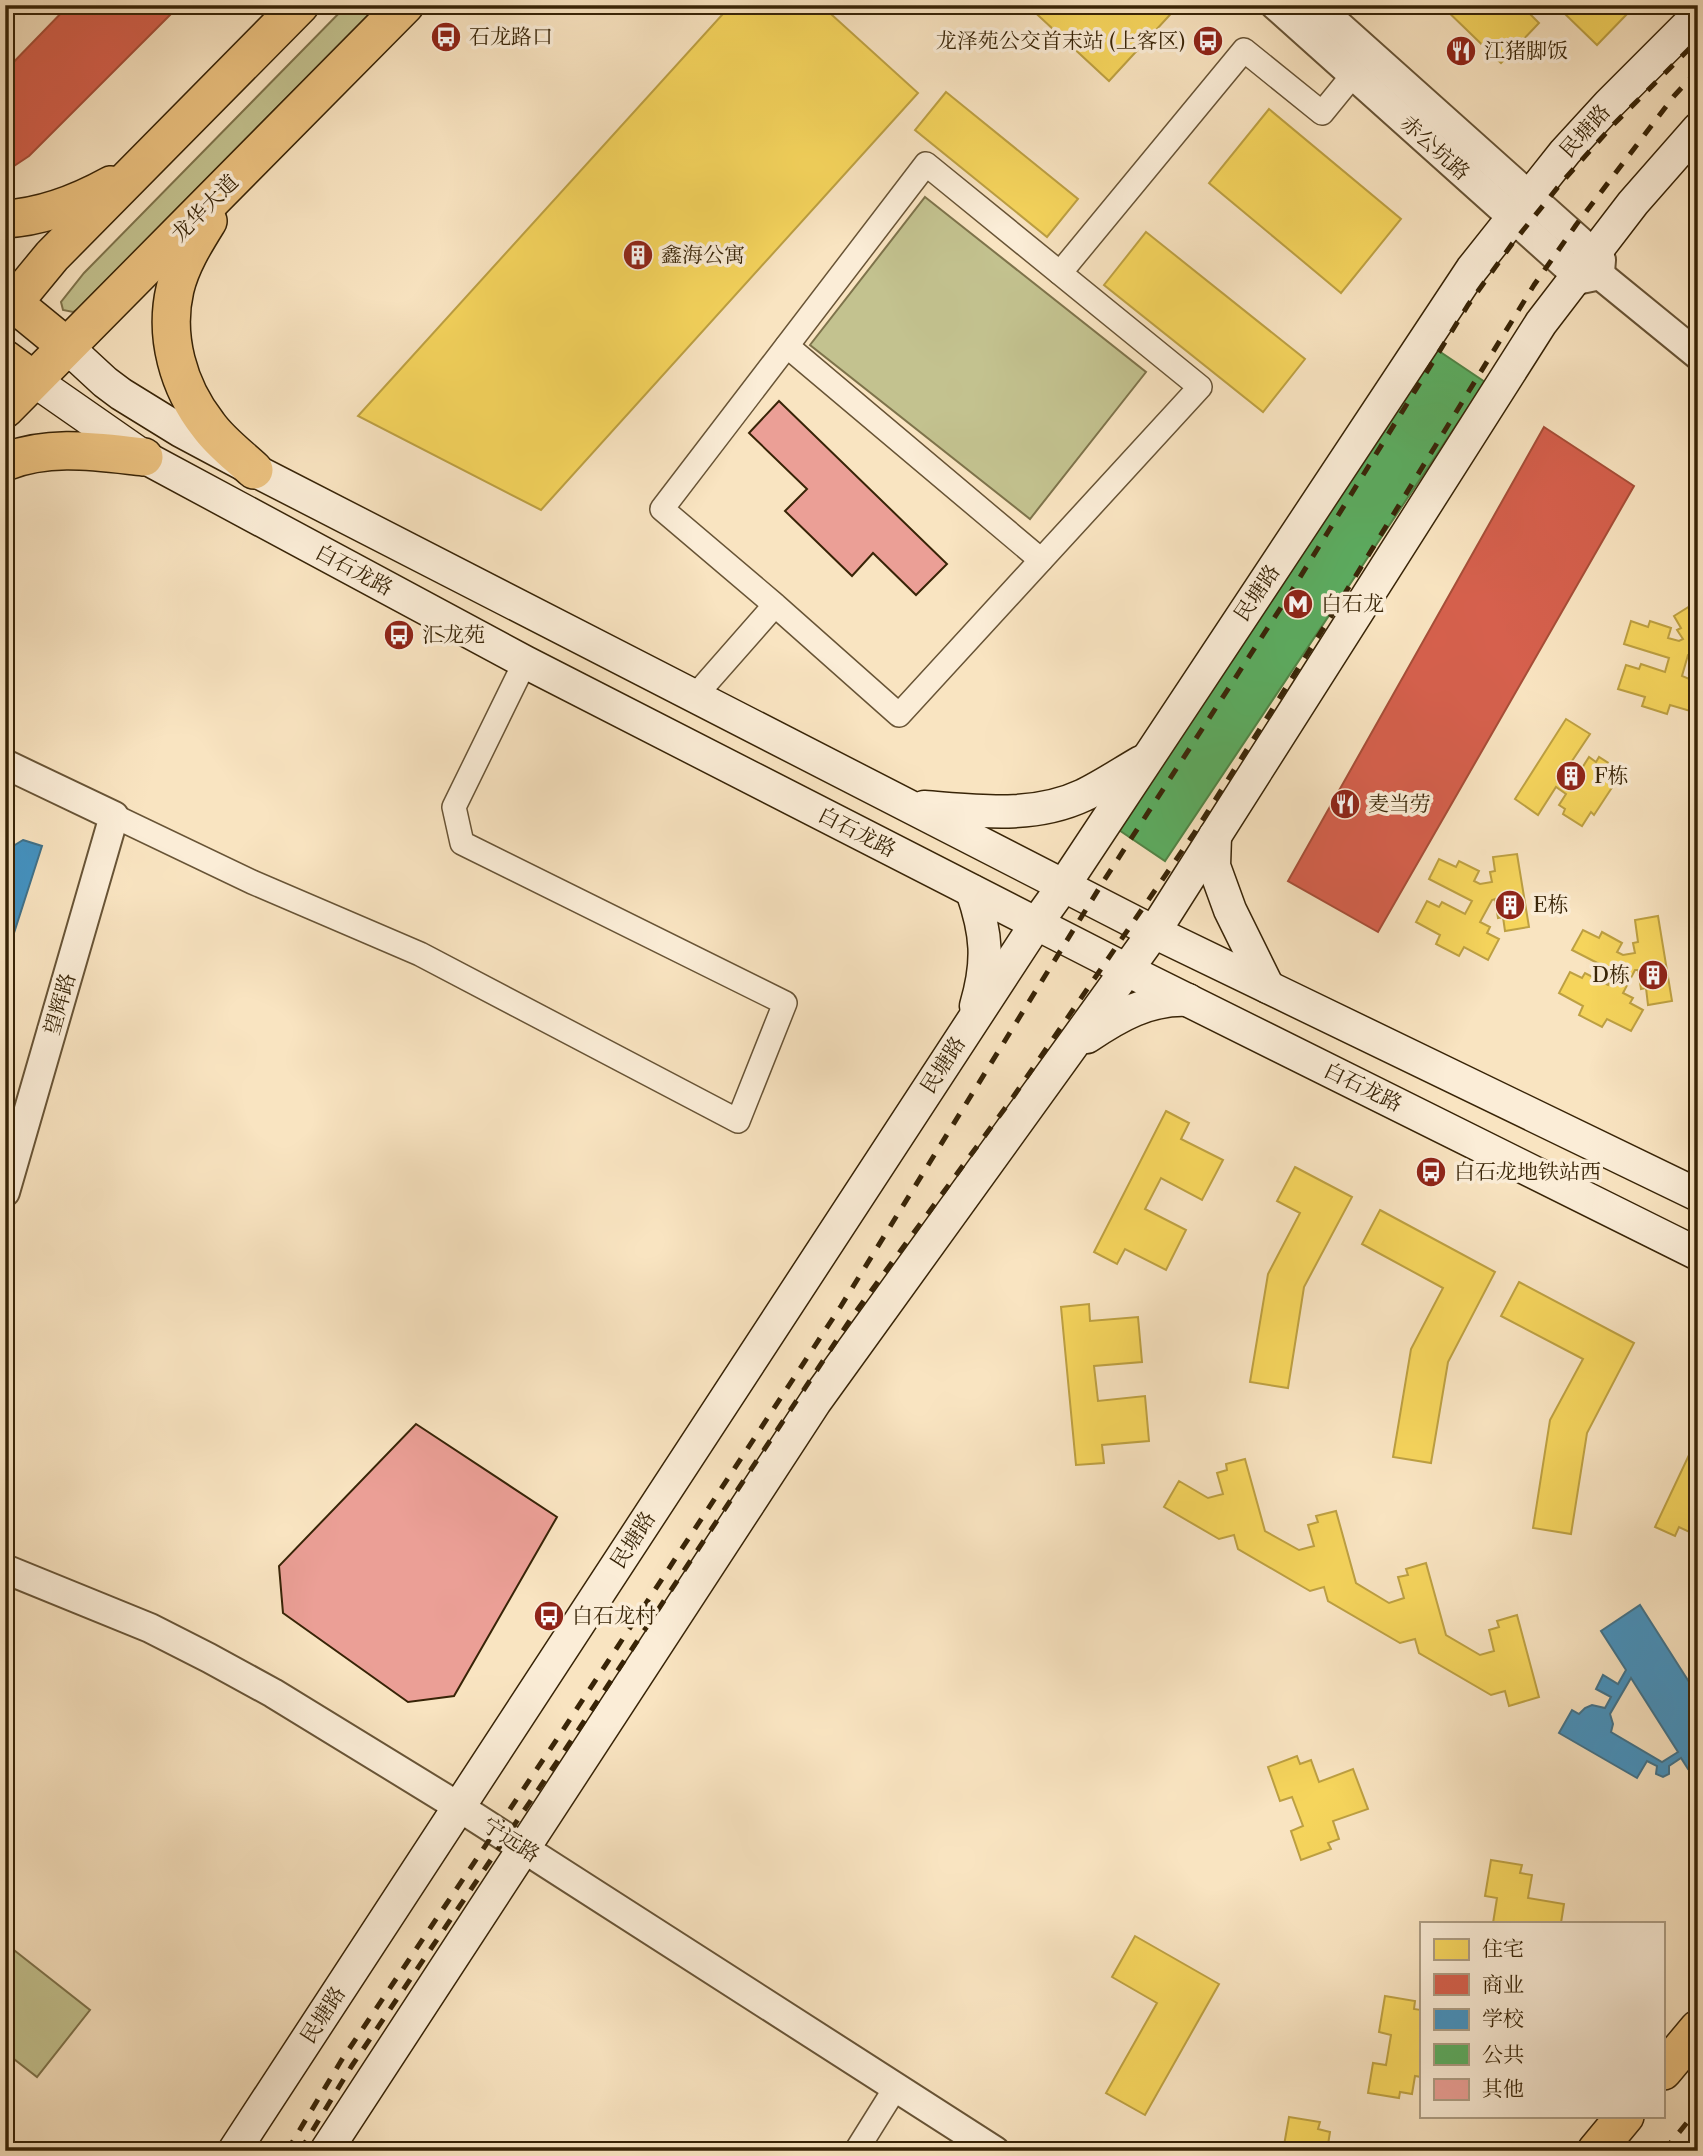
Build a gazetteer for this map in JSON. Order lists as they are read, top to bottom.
{
  "streets": {
    "main road": ["民塘路", "龙华大道", "白石龙路"],
    "street": ["赤公坑路", "望辉路", "宁远路"]
  },
  "crossings": [
    ["民塘路", "赤公坑路"],
    ["民塘路", "白石龙路"],
    ["民塘路", "宁远路"],
    ["龙华大道", "白石龙路"]
  ],
  "places": {
    "bus stop": [
      "石龙路口",
      "龙泽苑公交首末站 (上客区)",
      "汇龙苑",
      "白石龙地铁站西",
      "白石龙村"
    ],
    "restaurant": ["江猪脚饭", "麦当劳"],
    "building": [
      "鑫海公寓",
      "F栋",
      "E栋",
      "D栋"
    ],
    "metro station": ["白石龙"]
  },
  "legend": [
    "住宅",
    "商业",
    "学校",
    "公共",
    "其他"
  ]
}
